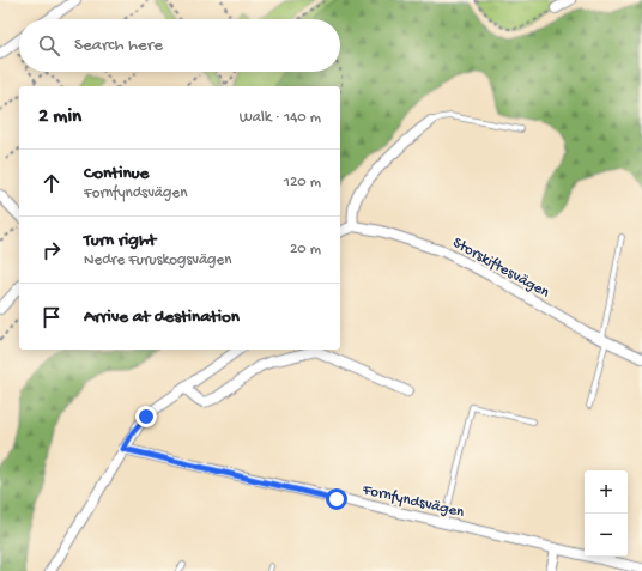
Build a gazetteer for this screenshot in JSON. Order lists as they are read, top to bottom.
{
  "streets": {
    "street": ["Storskiftesvägen", "Fornfyndsvägen"]
  },
  "page": {
    "search": "Search here",
    "heading": ["2 min", "Walk · 140 m"],
    "list": [
      ["Continue", "Fornfyndsvägen", "120 m"],
      ["Turn right", "Nedre Furuskogsvägen", "20 m"],
      "Arrive at destination"
    ],
    "map_buttons": ["+", "−"]
  }
}
